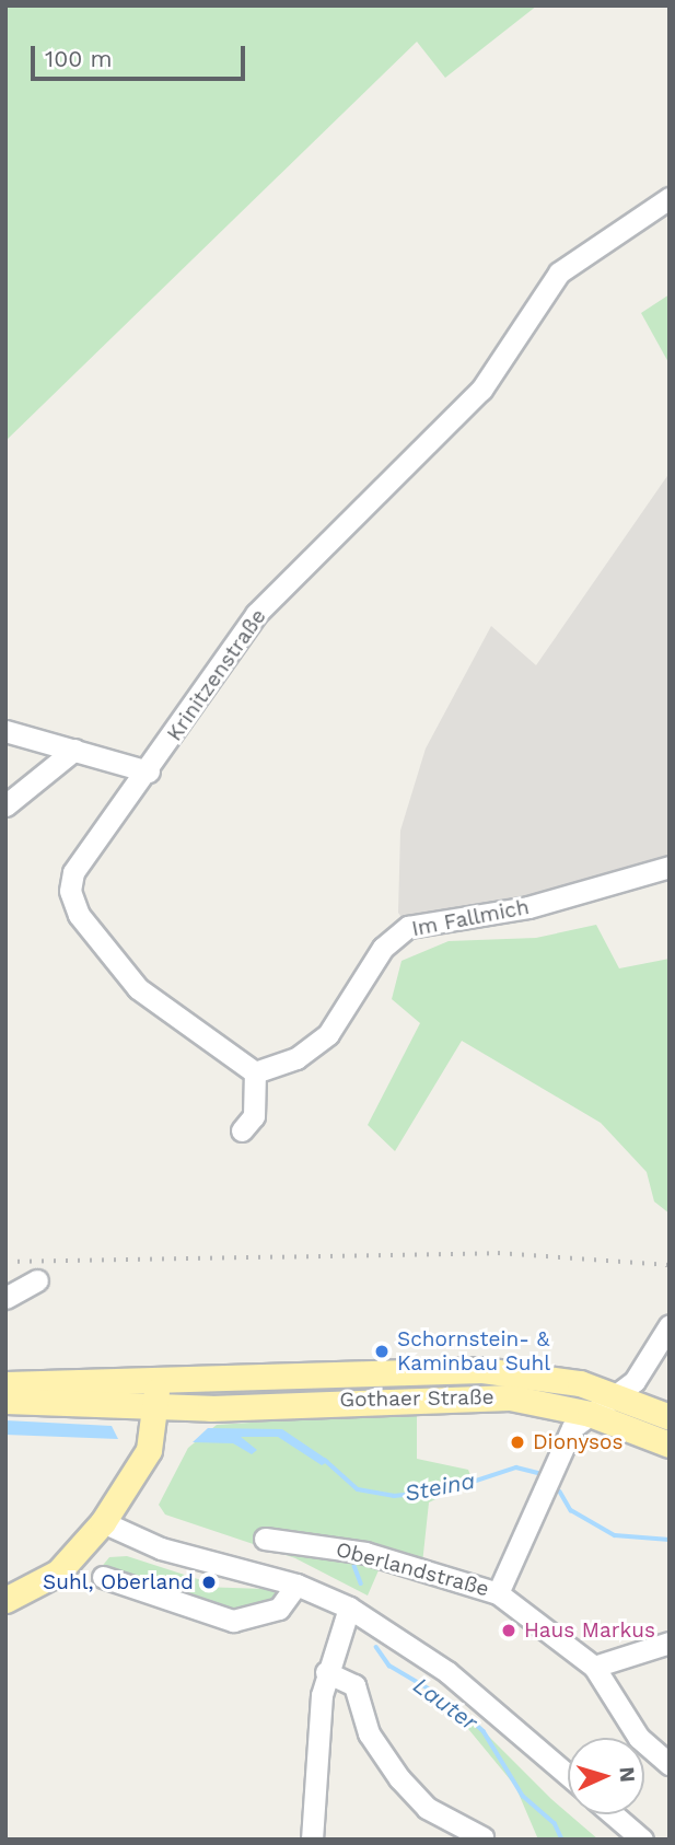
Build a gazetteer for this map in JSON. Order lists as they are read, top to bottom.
{
  "streets": {
    "main road": ["Gothaer Straße"],
    "street": ["Krinitzenstraße", "Im Fallmich", "Oberlandstraße"]
  },
  "crossings": [
    ["Krinitzenstraße", "Im Fallmich"]
  ],
  "water": ["Steina", "Lauter"],
  "places": [
    "Schornstein- & Kaminbau Suhl",
    "Dionysos",
    "Suhl, Oberland",
    "Haus Markus"
  ],
  "scale_bar": "100 m",
  "north": "right"
}
